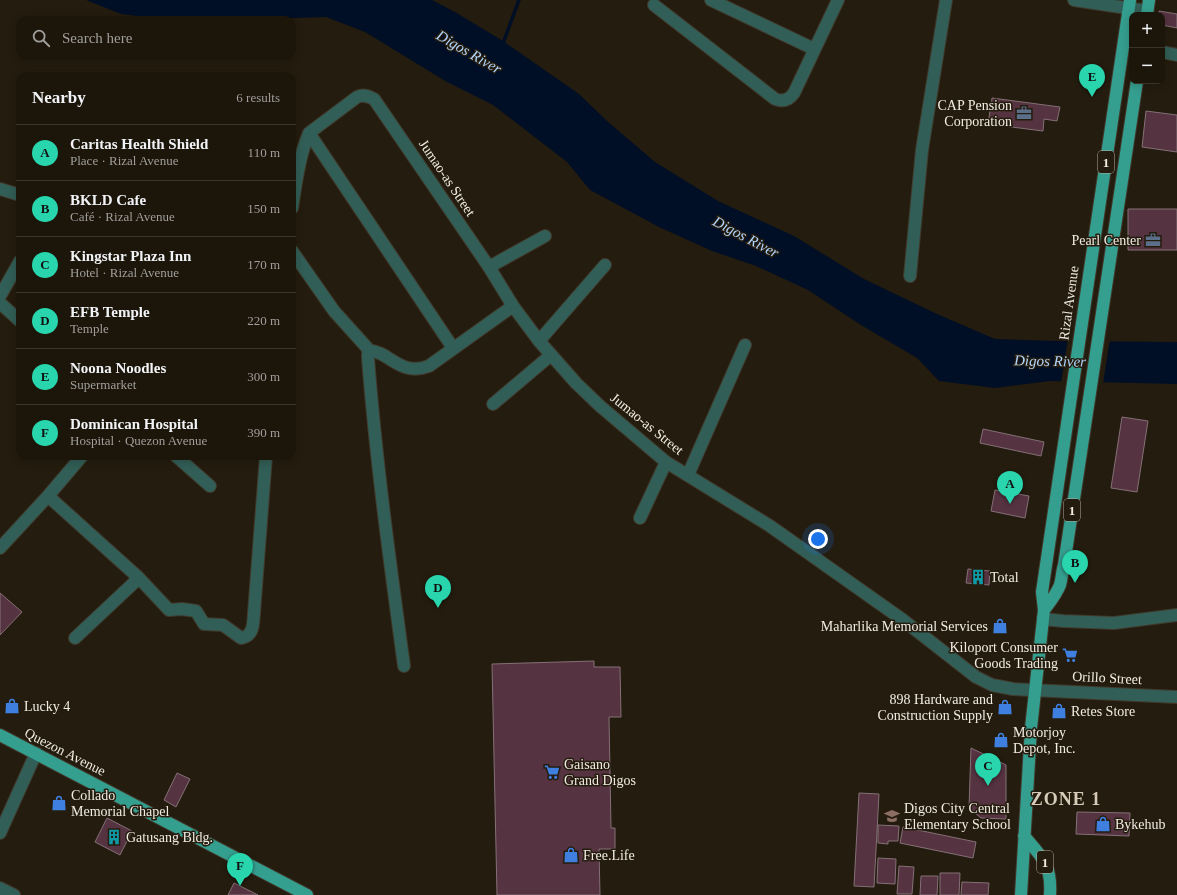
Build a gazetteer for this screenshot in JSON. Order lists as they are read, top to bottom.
{
  "streets": {
    "main road": ["1", "Rizal Avenue", "Quezon Avenue"],
    "street": ["Jumao-as Street", "Orillo Street"]
  },
  "crossings": [
    ["1", "Rizal Avenue"],
    ["Jumao-as Street", "Rizal Avenue"],
    ["Jumao-as Street", "Orillo Street"],
    ["Rizal Avenue", "Orillo Street"]
  ],
  "districts": ["ZONE 1"],
  "water": ["Digos River"],
  "places": {
    "office": ["CAP Pension Corporation", "Pearl Center"],
    "building": ["Total", "Gatusang Bldg."],
    "shop": [
      "Maharlika Memorial Services",
      "Lucky 4",
      "898 Hardware and Construction Supply",
      "Retes Store",
      "Motorjoy Depot, Inc.",
      "Collado Memorial Chapel",
      "Bykehub",
      "Free.Life"
    ],
    "supermarket": ["Kiloport Consumer Goods Trading", "Gaisano Grand Digos"],
    "school or university": ["Digos City Central Elementary School"]
  },
  "page": {
    "map_buttons": ["+", "−"],
    "search": "Search here",
    "pins": [
      "E",
      "A",
      "B",
      "D",
      "C",
      "F"
    ],
    "heading": ["Nearby", "6 results"],
    "list": [
      {
        "mark": "A",
        "name": "Caritas Health Shield",
        "note": "Place · Rizal Avenue",
        "value": "110 m"
      },
      {
        "mark": "B",
        "name": "BKLD Cafe",
        "note": "Café · Rizal Avenue",
        "value": "150 m"
      },
      {
        "mark": "C",
        "name": "Kingstar Plaza Inn",
        "note": "Hotel · Rizal Avenue",
        "value": "170 m"
      },
      {
        "mark": "D",
        "name": "EFB Temple",
        "note": "Temple",
        "value": "220 m"
      },
      {
        "mark": "E",
        "name": "Noona Noodles",
        "note": "Supermarket",
        "value": "300 m"
      },
      {
        "mark": "F",
        "name": "Dominican Hospital",
        "note": "Hospital · Quezon Avenue",
        "value": "390 m"
      }
    ]
  }
}
